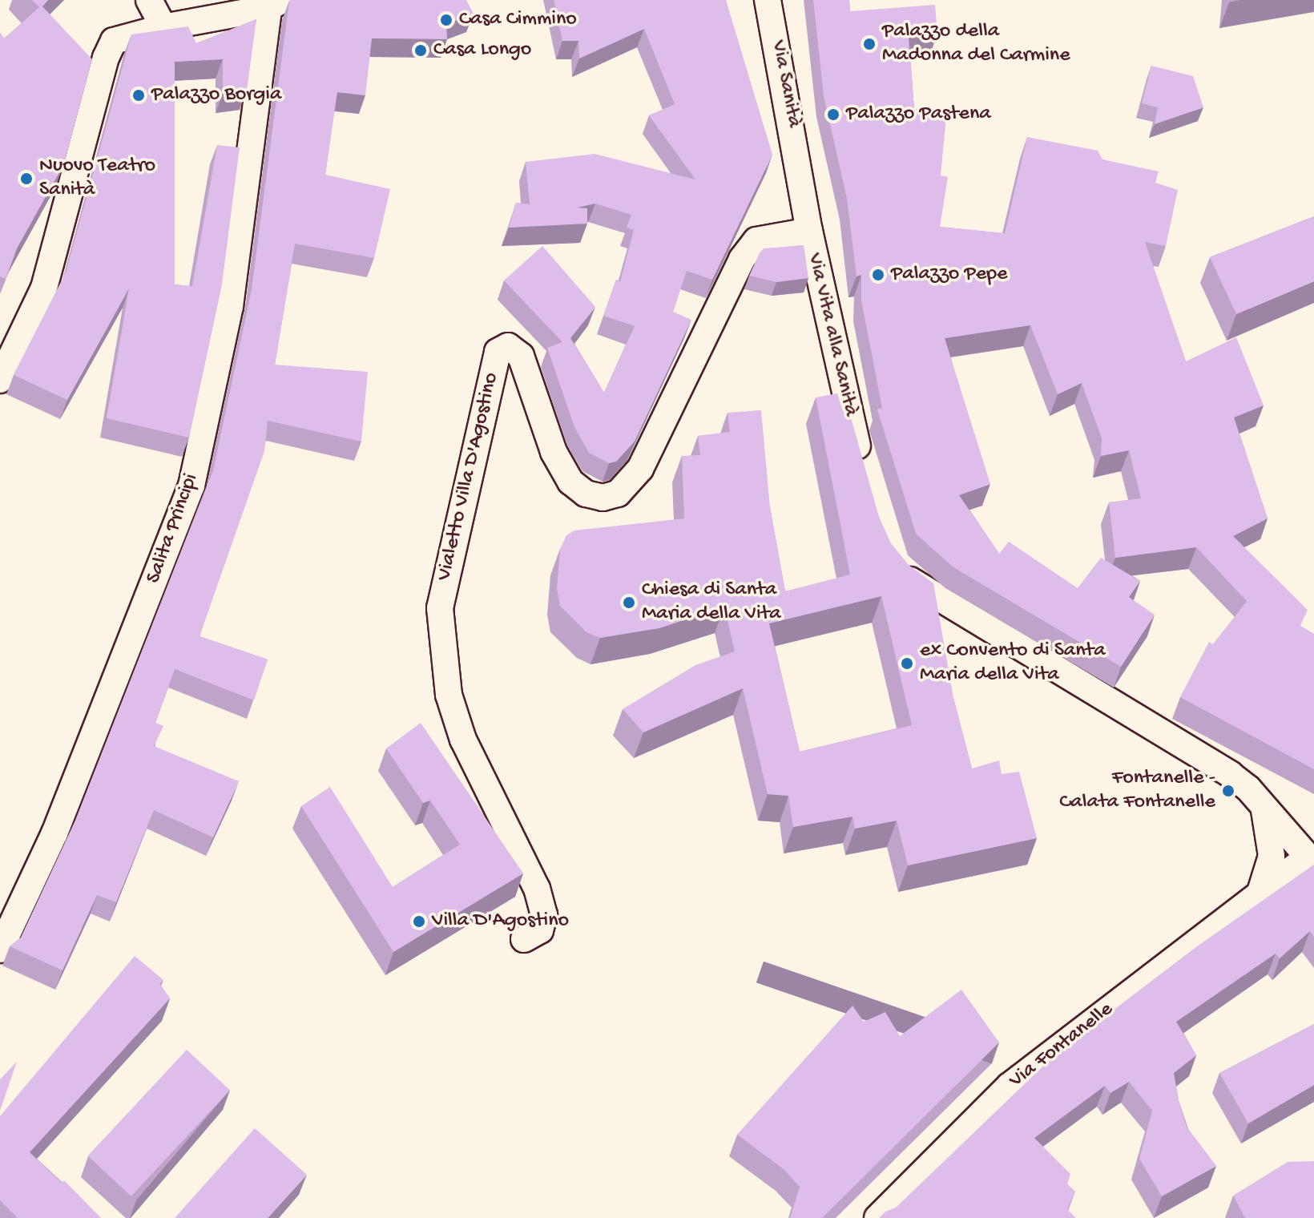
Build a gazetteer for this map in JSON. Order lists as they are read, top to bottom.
{
  "streets": {
    "street": [
      "Via Sanità",
      "Via Vita alla Sanità",
      "Vialetto Villa D'Agostino",
      "Salita Principi",
      "Via Fontanelle"
    ]
  },
  "crossings": [
    ["Via Sanità", "Via Vita alla Sanità"],
    ["Via Vita alla Sanità", "Vialetto Villa D'Agostino"]
  ],
  "places": [
    "Casa Cimmino",
    "Palazzo della Madonna del Carmine",
    "Casa Longo",
    "Palazzo Borgia",
    "Palazzo Pastena",
    "Nuovo Teatro Sanità",
    "Palazzo Pepe",
    "Chiesa di Santa Maria della Vita",
    "ex Convento di Santa Maria della Vita",
    "Fontanelle - Calata Fontanelle",
    "Villa D'Agostino"
  ]
}
